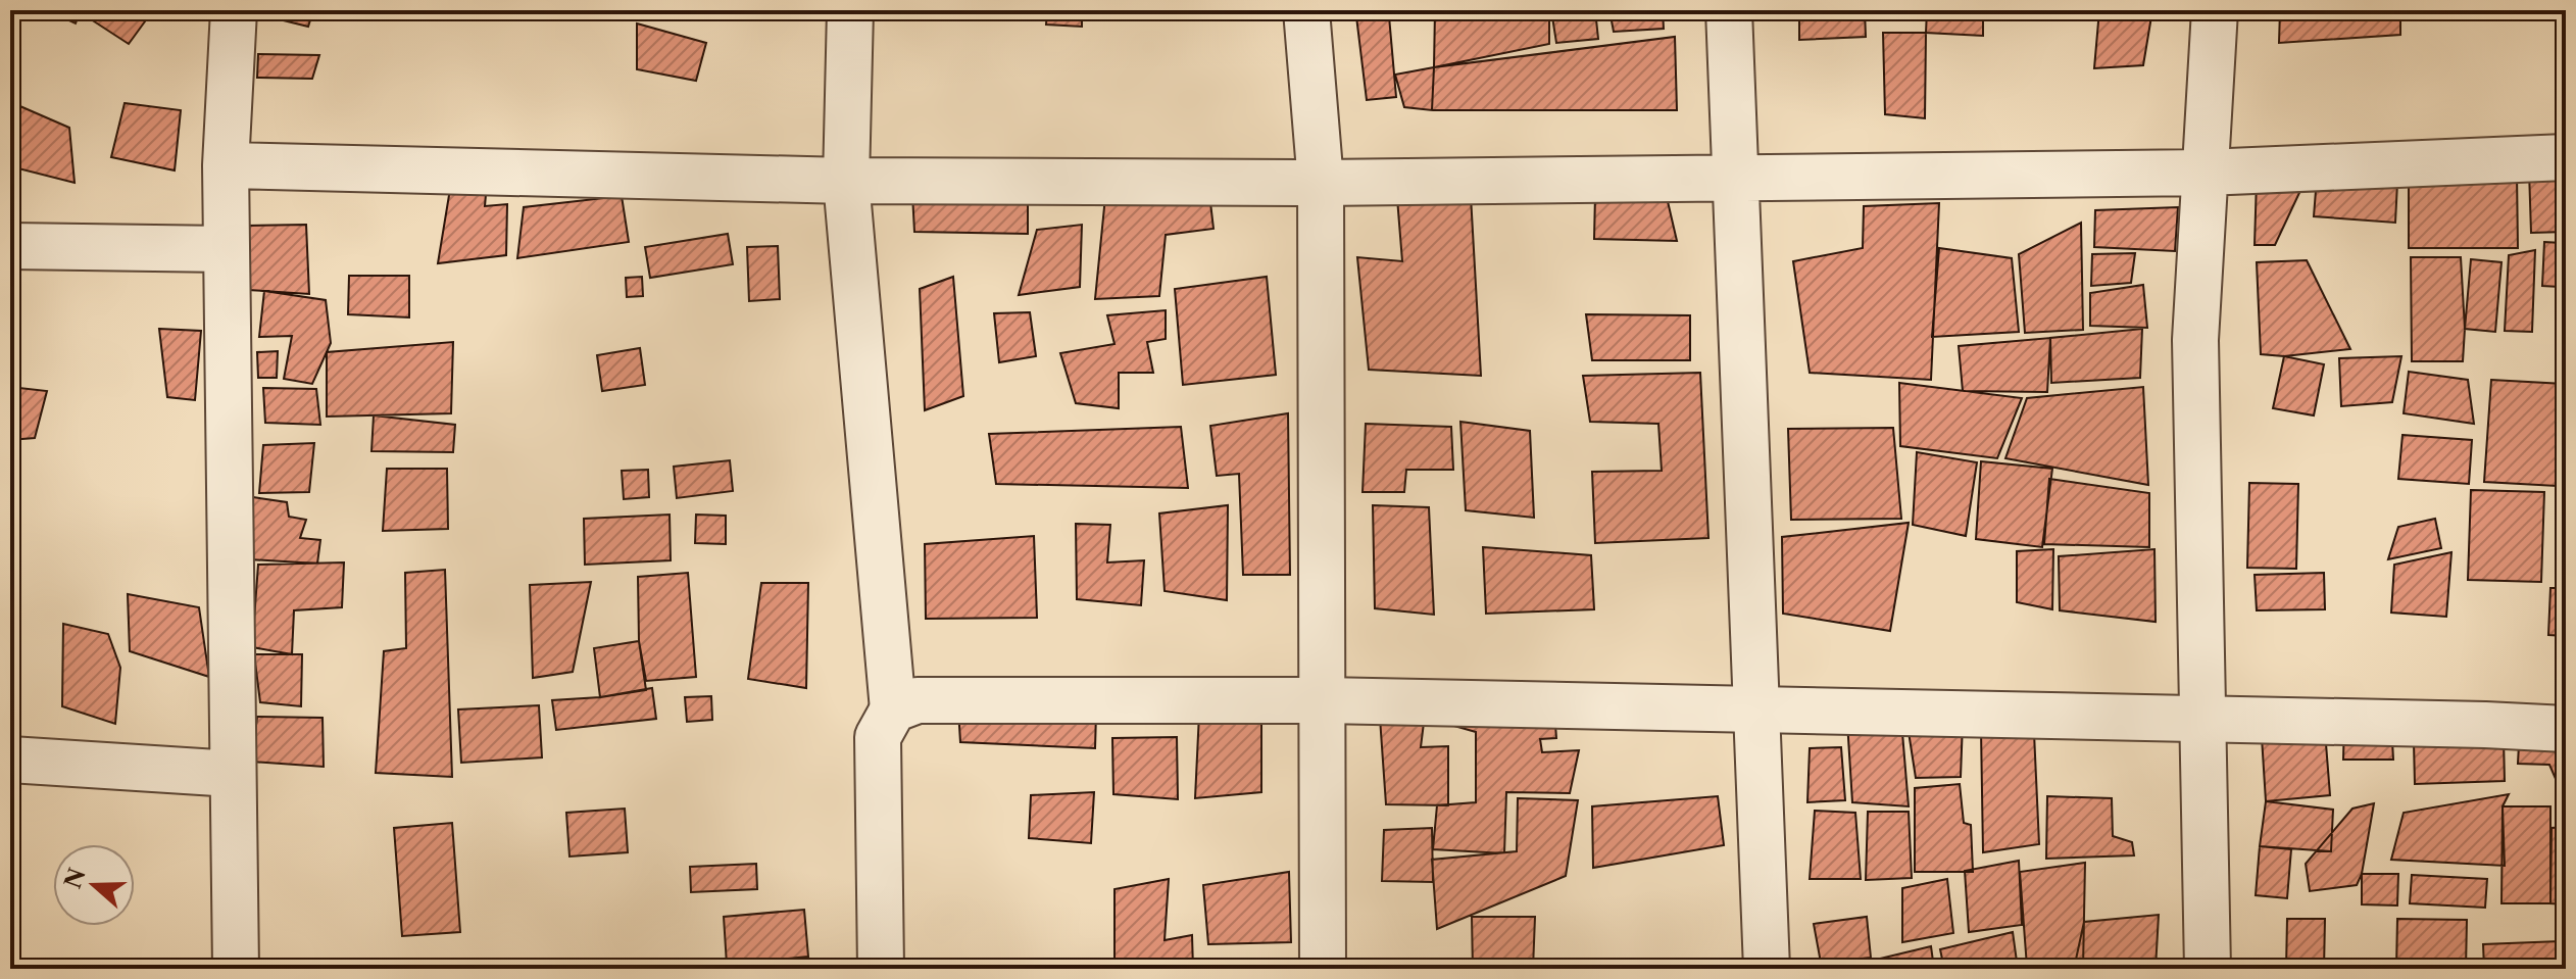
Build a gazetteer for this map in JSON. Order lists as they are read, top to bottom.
{
  "north": "left"
}
